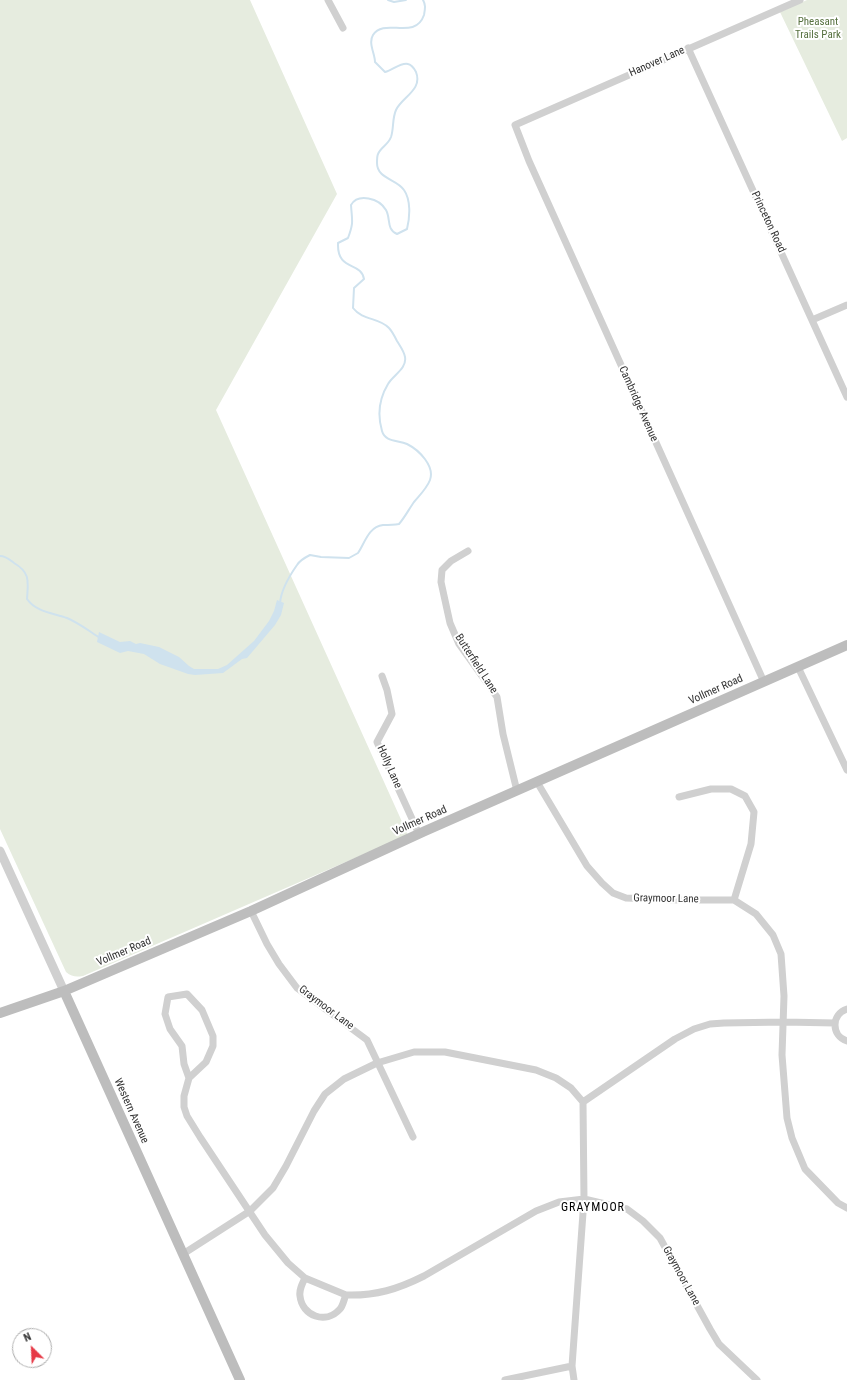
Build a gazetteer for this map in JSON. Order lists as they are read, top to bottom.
{
  "streets": {
    "main road": ["Vollmer Road", "Western Avenue"],
    "street": [
      "Hanover Lane",
      "Princeton Road",
      "Cambridge Avenue",
      "Butterfield Lane",
      "Holly Lane",
      "Graymoor Lane"
    ]
  },
  "crossings": [
    ["Hanover Lane", "Princeton Road"],
    ["Hanover Lane", "Cambridge Avenue"],
    ["Cambridge Avenue", "Vollmer Road"],
    ["Butterfield Lane", "Vollmer Road"],
    ["Vollmer Road", "Holly Lane"],
    ["Vollmer Road", "Graymoor Lane"],
    ["Vollmer Road", "Western Avenue"]
  ],
  "districts": ["GRAYMOOR"],
  "parks": ["Pheasant Trails Park"],
  "north": "top left"
}
